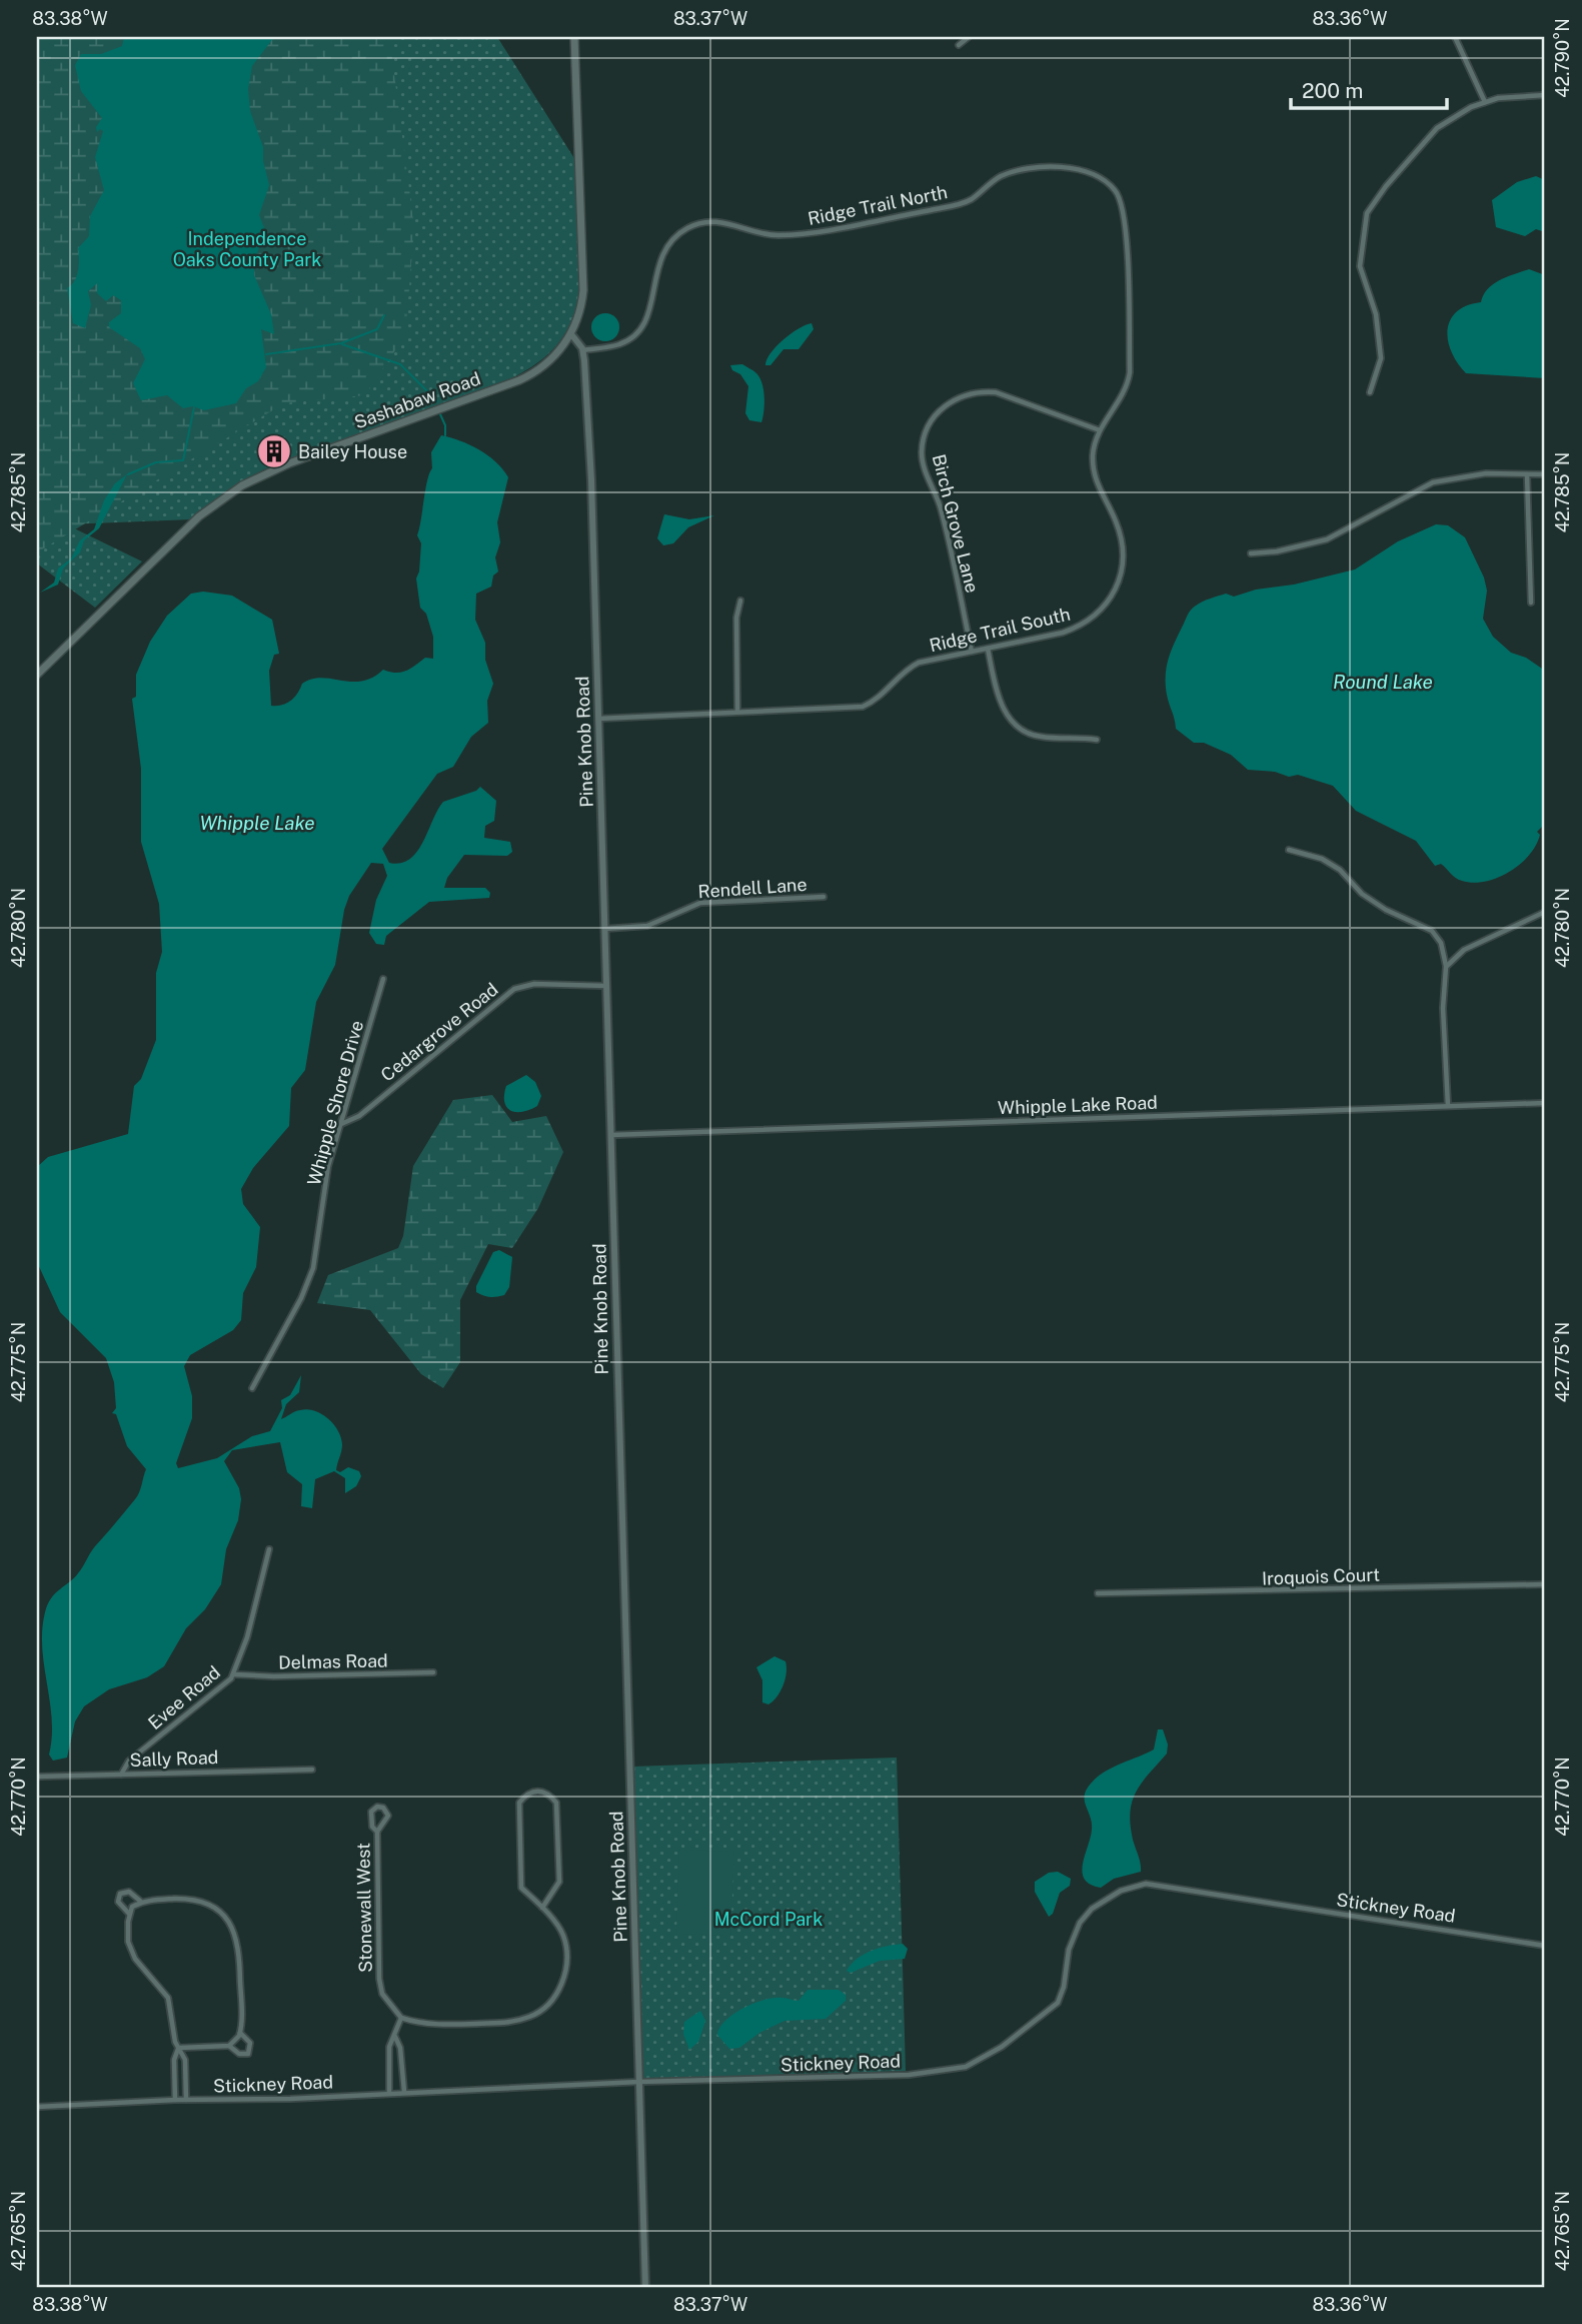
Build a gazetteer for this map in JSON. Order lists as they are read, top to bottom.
{
  "streets": {
    "main road": ["Sashabaw Road"],
    "street": [
      "Ridge Trail North",
      "Birch Grove Lane",
      "Ridge Trail South",
      "Pine Knob Road",
      "Rendell Lane",
      "Cedargrove Road",
      "Whipple Shore Drive",
      "Whipple Lake Road",
      "Iroquois Court",
      "Delmas Road",
      "Evee Road",
      "Sally Road",
      "Stonewall West",
      "Stickney Road"
    ]
  },
  "crossings": [
    ["Ridge Trail North", "Birch Grove Lane"],
    ["Ridge Trail North", "Ridge Trail South"],
    ["Ridge Trail North", "Pine Knob Road"],
    ["Birch Grove Lane", "Ridge Trail South"],
    ["Ridge Trail South", "Pine Knob Road"],
    ["Pine Knob Road", "Rendell Lane"],
    ["Pine Knob Road", "Cedargrove Road"],
    ["Pine Knob Road", "Whipple Lake Road"],
    ["Pine Knob Road", "Stickney Road"],
    ["Cedargrove Road", "Whipple Shore Drive"],
    ["Delmas Road", "Evee Road"],
    ["Evee Road", "Sally Road"]
  ],
  "water": ["Round Lake", "Whipple Lake"],
  "parks": ["Independence Oaks County Park", "McCord Park"],
  "places": {
    "building": ["Bailey House"]
  },
  "scale_bar": "200 m",
  "coordinates": [
    "83.38°W",
    "83.37°W",
    "83.36°W",
    "42.790°N",
    "42.785°N",
    "42.780°N",
    "42.775°N",
    "42.770°N",
    "42.765°N"
  ]
}
